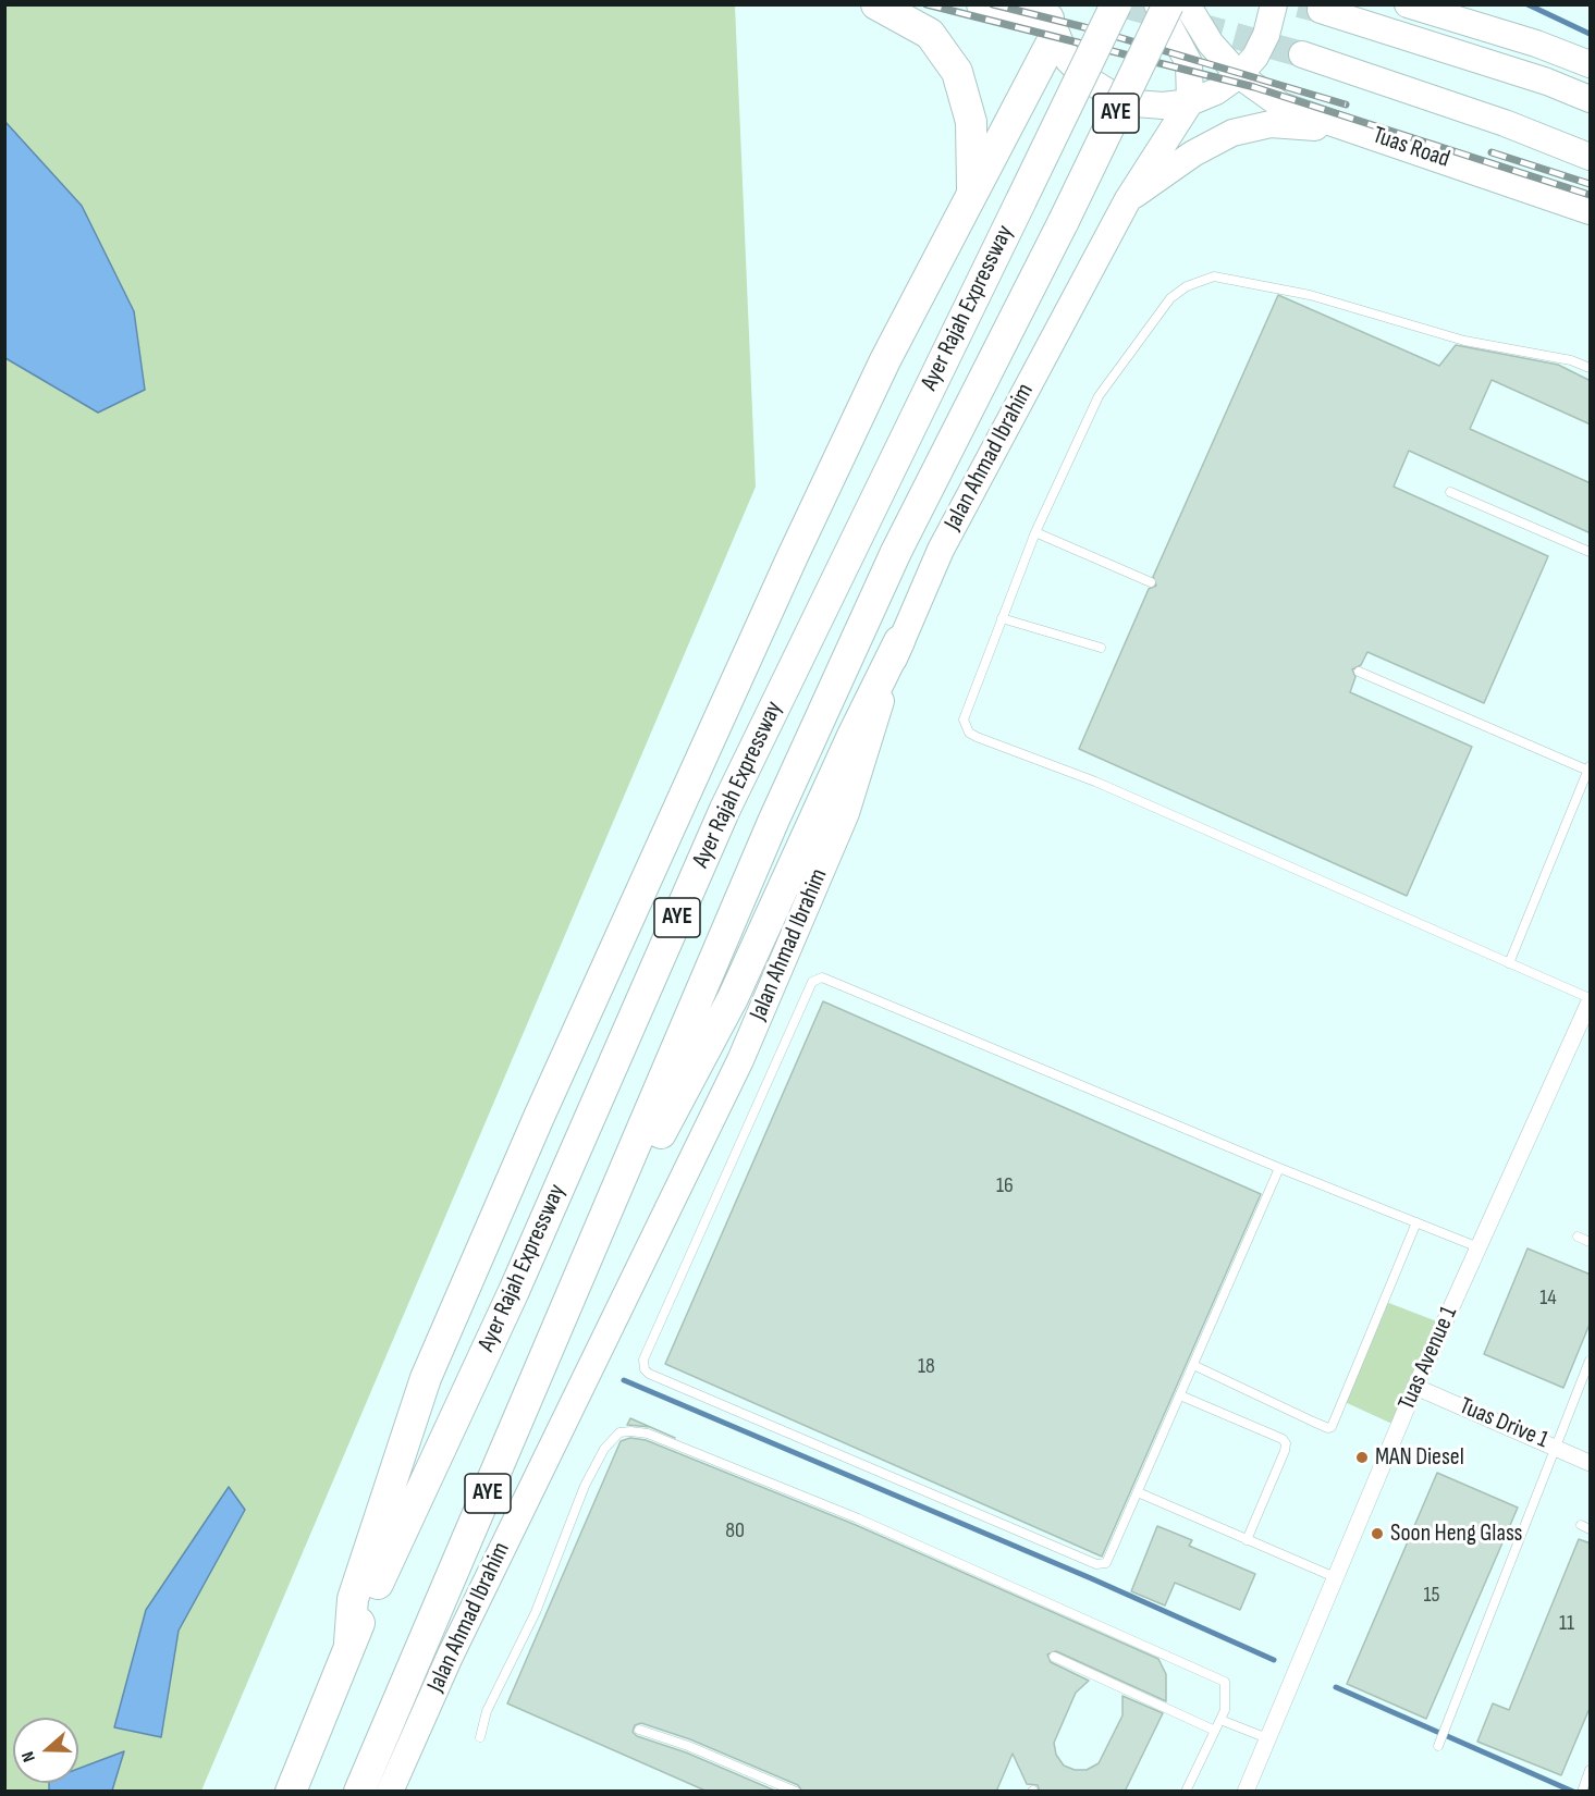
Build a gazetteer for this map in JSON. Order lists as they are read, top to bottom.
{
  "streets": {
    "highway": ["AYE", "Ayer Rajah Expressway"],
    "main road": ["Tuas Road", "Jalan Ahmad Ibrahim"],
    "street": ["Tuas Avenue 1", "Tuas Drive 1"]
  },
  "crossings": [
    ["Tuas Avenue 1", "Tuas Drive 1"]
  ],
  "places": ["MAN Diesel", "Soon Heng Glass"],
  "house_numbers": [
    "16",
    "14",
    "18",
    "80",
    "15",
    "11"
  ],
  "north": "left"
}
